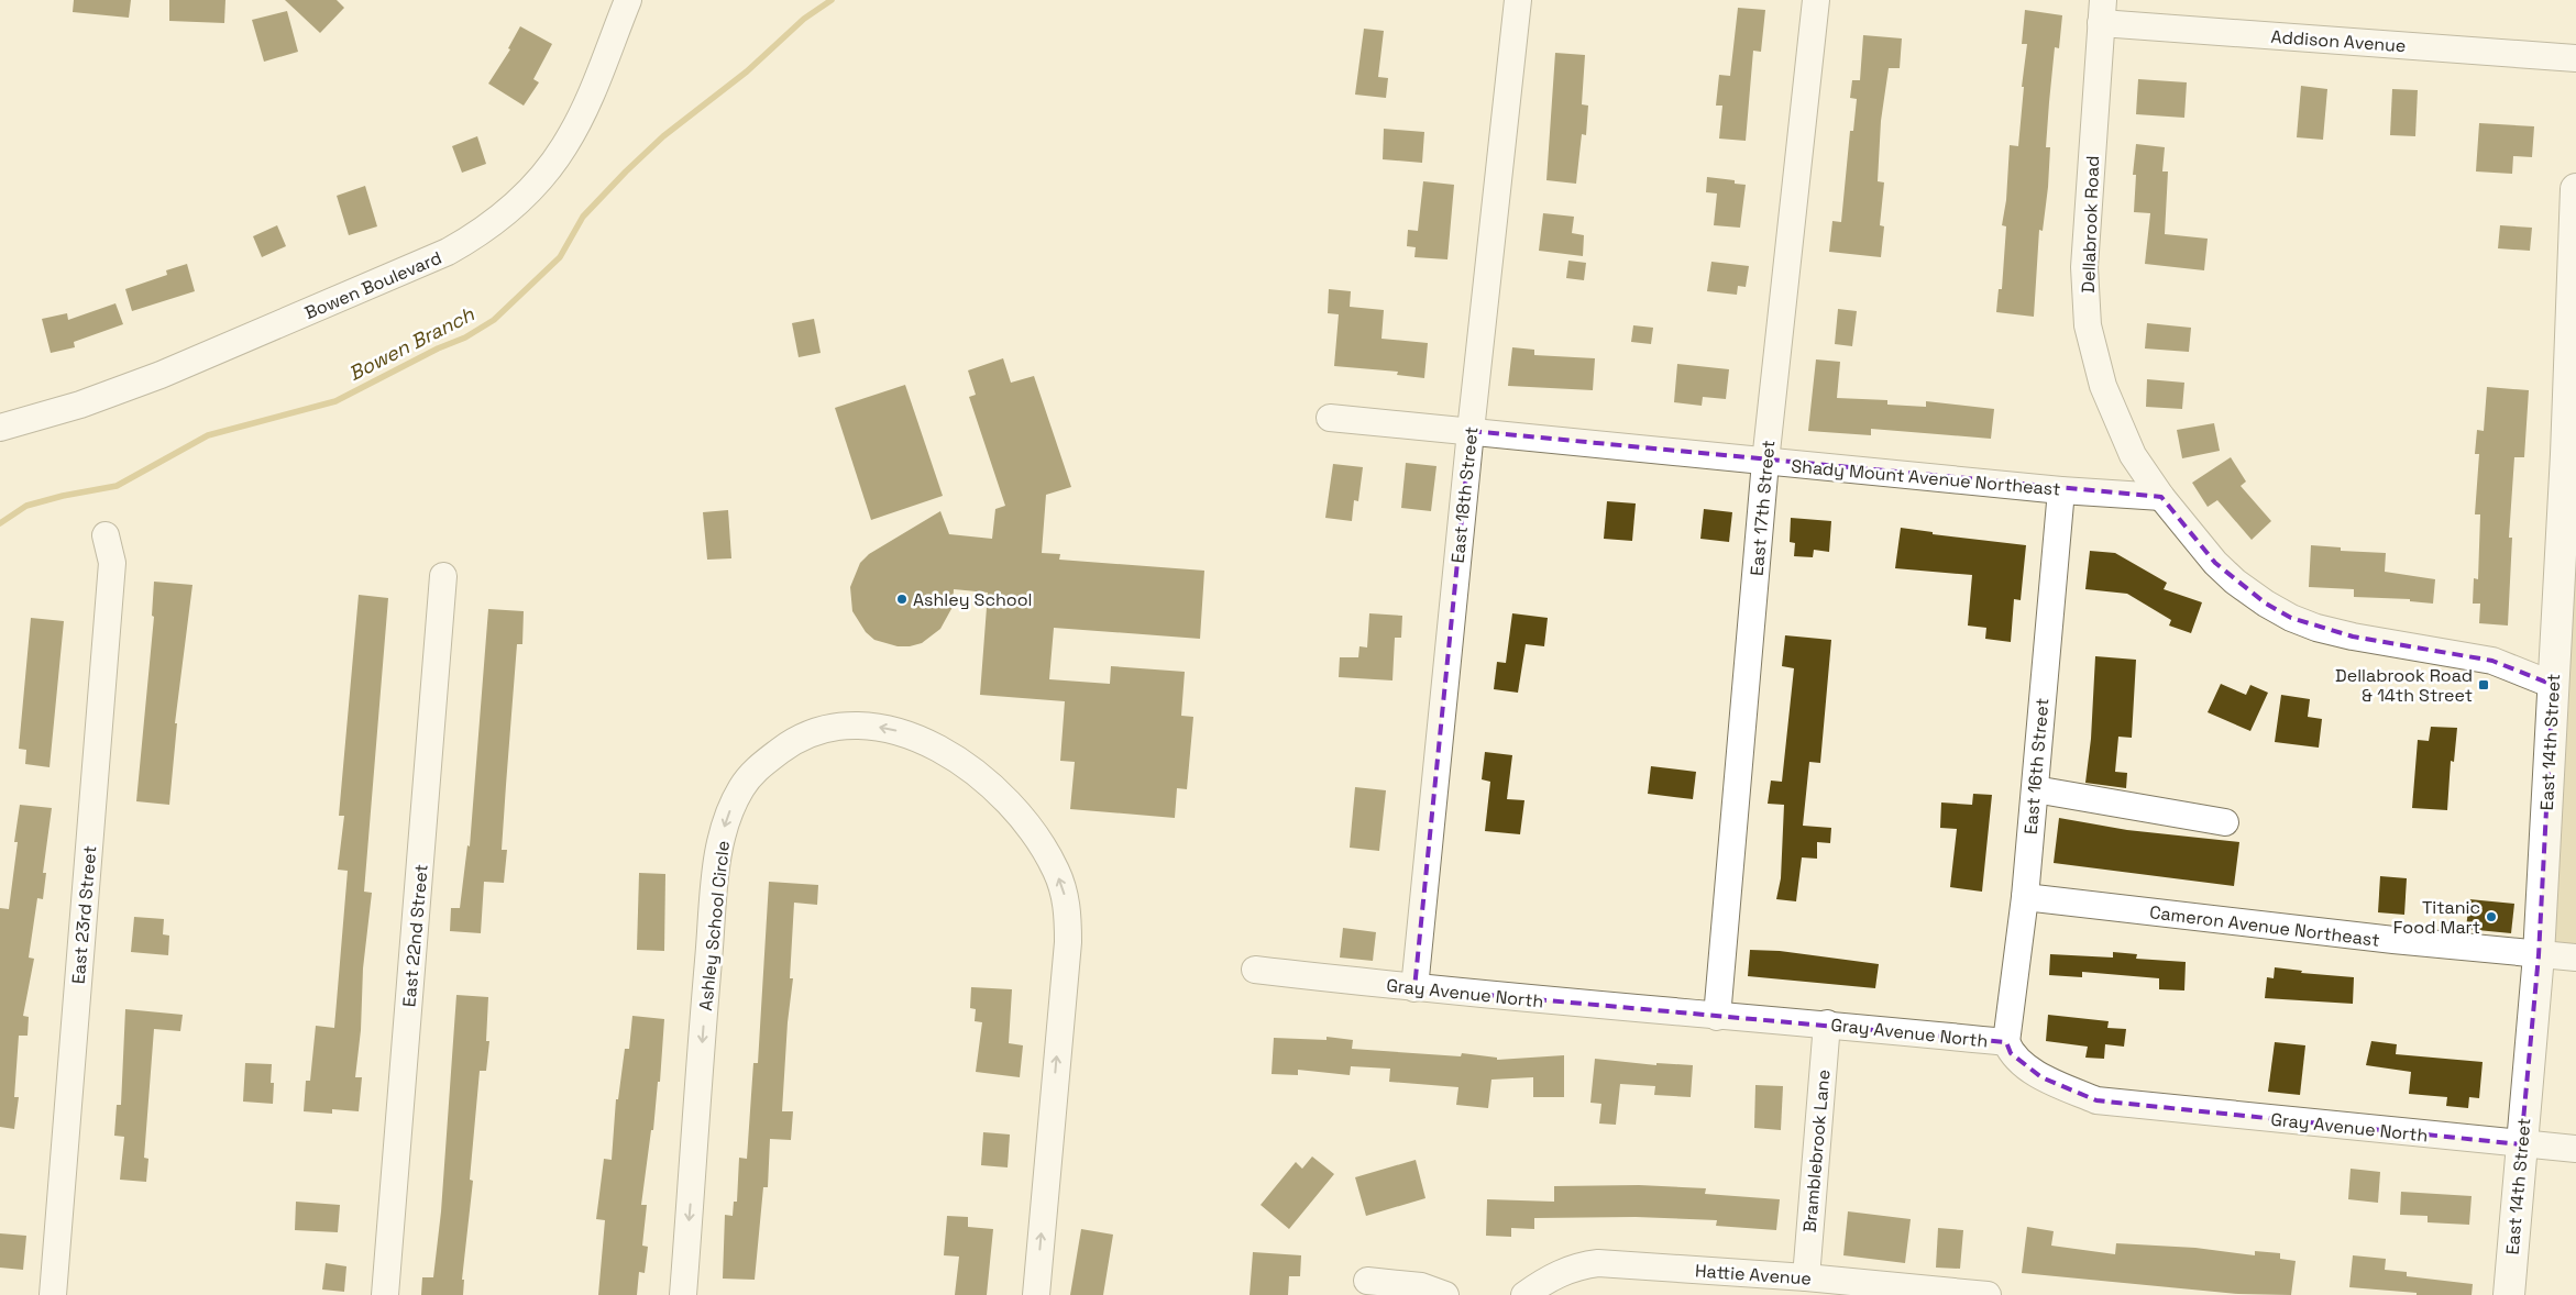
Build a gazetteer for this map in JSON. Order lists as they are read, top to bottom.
{
  "streets": {
    "main road": ["East 14th Street"],
    "street": [
      "Addison Avenue",
      "Dellabrook Road",
      "Bowen Boulevard",
      "Shady Mount Avenue Northeast",
      "East 18th Street",
      "East 17th Street",
      "East 16th Street",
      "East 23rd Street",
      "Ashley School Circle",
      "Cameron Avenue Northeast",
      "East 22nd Street",
      "Gray Avenue North",
      "Bramblebrook Lane",
      "Hattie Avenue"
    ]
  },
  "crossings": [
    ["Addison Avenue", "Dellabrook Road"],
    ["Dellabrook Road", "Shady Mount Avenue Northeast"],
    ["Dellabrook Road", "East 14th Street"],
    ["Shady Mount Avenue Northeast", "East 18th Street"],
    ["Shady Mount Avenue Northeast", "East 17th Street"],
    ["Shady Mount Avenue Northeast", "East 16th Street"],
    ["East 18th Street", "Gray Avenue North"],
    ["East 17th Street", "Gray Avenue North"],
    ["East 14th Street", "Cameron Avenue Northeast"],
    ["East 14th Street", "Gray Avenue North"],
    ["East 16th Street", "Cameron Avenue Northeast"],
    ["East 16th Street", "Gray Avenue North"],
    ["Gray Avenue North", "Bramblebrook Lane"],
    ["Bramblebrook Lane", "Hattie Avenue"]
  ],
  "water": ["Bowen Branch"],
  "places": {
    "other": ["Ashley School", "Titanic Food Mart"],
    "transit": ["Dellabrook Road & 14th Street"]
  }
}
